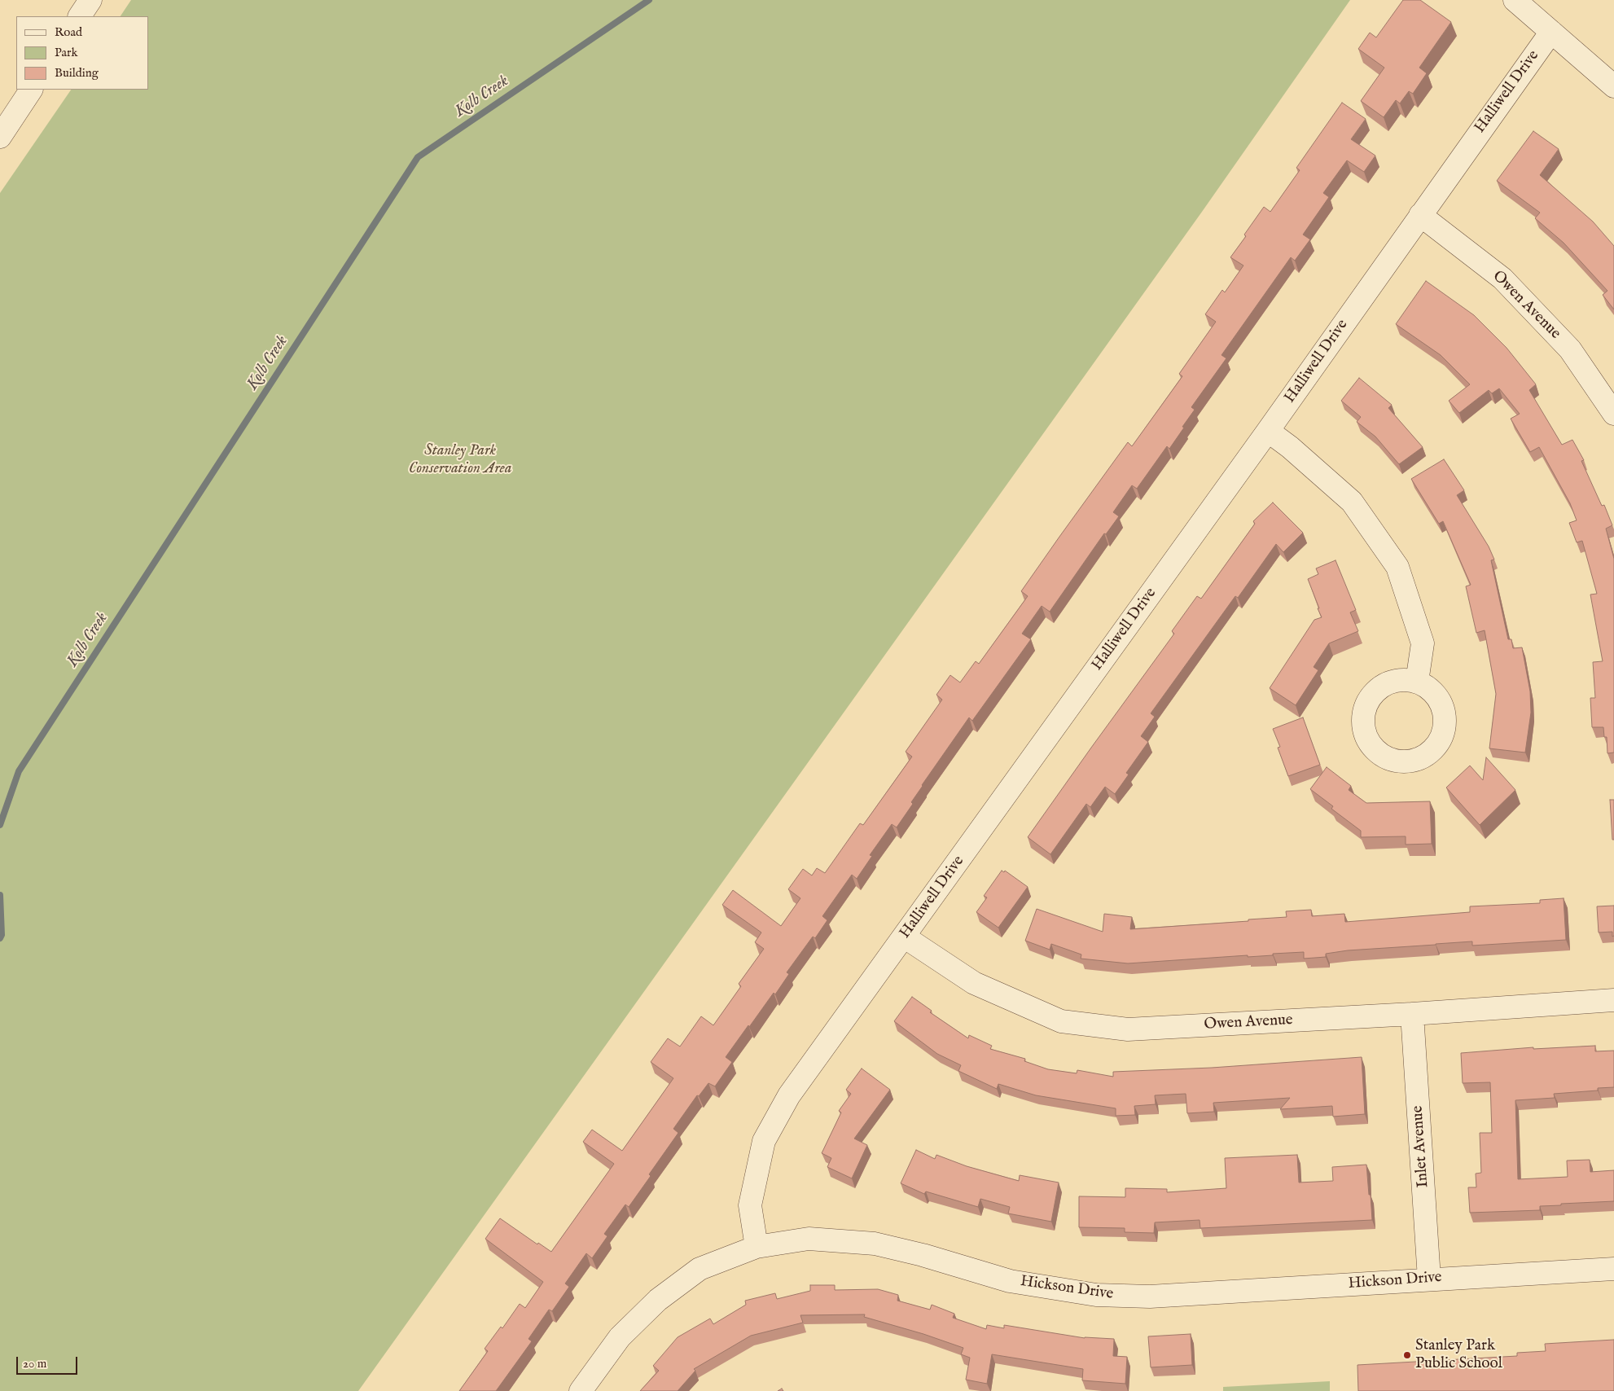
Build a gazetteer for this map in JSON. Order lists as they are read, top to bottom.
{
  "streets": {
    "street": [
      "Halliwell Drive",
      "Owen Avenue",
      "Inlet Avenue",
      "Hickson Drive"
    ]
  },
  "crossings": [
    ["Halliwell Drive", "Owen Avenue"],
    ["Halliwell Drive", "Hickson Drive"],
    ["Owen Avenue", "Inlet Avenue"],
    ["Inlet Avenue", "Hickson Drive"]
  ],
  "water": ["Kolb Creek"],
  "parks": ["Stanley Park Conservation Area"],
  "places": ["Stanley Park Public School"],
  "legend": ["Road", "Park", "Building"],
  "scale_bar": "20 m"
}
